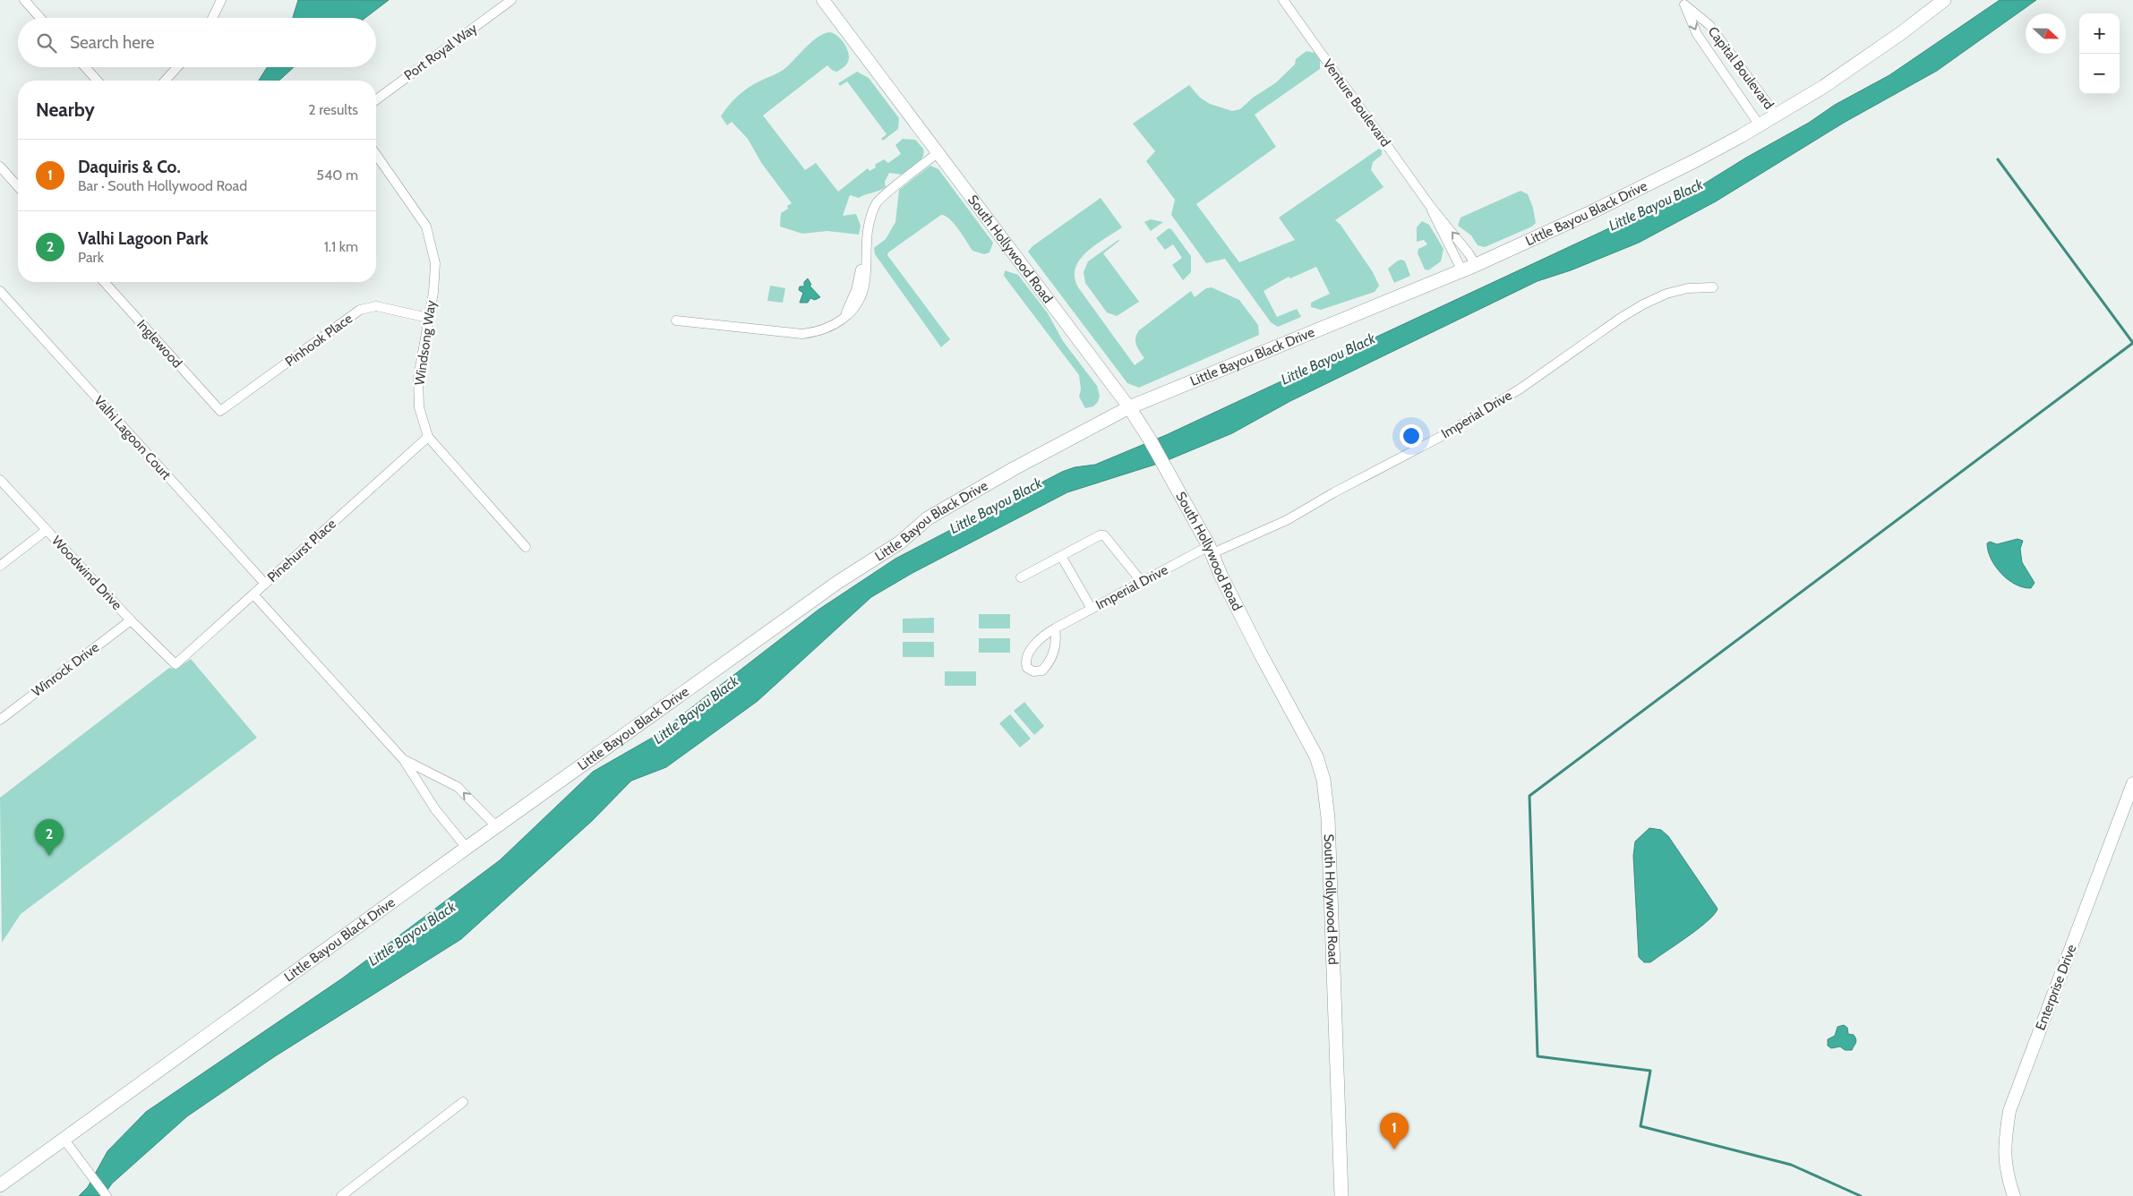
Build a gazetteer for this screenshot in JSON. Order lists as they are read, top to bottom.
{
  "streets": {
    "main road": ["Little Bayou Black Drive", "South Hollywood Road"],
    "street": [
      "Port Royal Way",
      "Capital Boulevard",
      "Venture Boulevard",
      "Pinhook Place",
      "Windsong Way",
      "Inglewood",
      "Imperial Drive",
      "Valhi Lagoon Court",
      "Pinehurst Place",
      "Woodwind Drive",
      "Winrock Drive",
      "Enterprise Drive"
    ]
  },
  "crossings": [
    ["Capital Boulevard", "Little Bayou Black Drive"],
    ["Venture Boulevard", "Little Bayou Black Drive"],
    ["Little Bayou Black Drive", "South Hollywood Road"],
    ["South Hollywood Road", "Imperial Drive"],
    ["Pinhook Place", "Windsong Way"],
    ["Pinhook Place", "Inglewood"],
    ["Windsong Way", "Pinehurst Place"],
    ["Valhi Lagoon Court", "Pinehurst Place"],
    ["Pinehurst Place", "Woodwind Drive"],
    ["Woodwind Drive", "Winrock Drive"]
  ],
  "water": ["Little Bayou Black"],
  "north": "right",
  "page": {
    "map_buttons": ["+", "−"],
    "search": "Search here",
    "heading": ["Nearby", "2 results"],
    "list": [
      {
        "mark": "1",
        "name": "Daquiris & Co.",
        "note": "Bar · South Hollywood Road",
        "value": "540 m"
      },
      {
        "mark": "2",
        "name": "Valhi Lagoon Park",
        "note": "Park",
        "value": "1.1 km"
      }
    ],
    "pins": ["2", "1"]
  }
}
